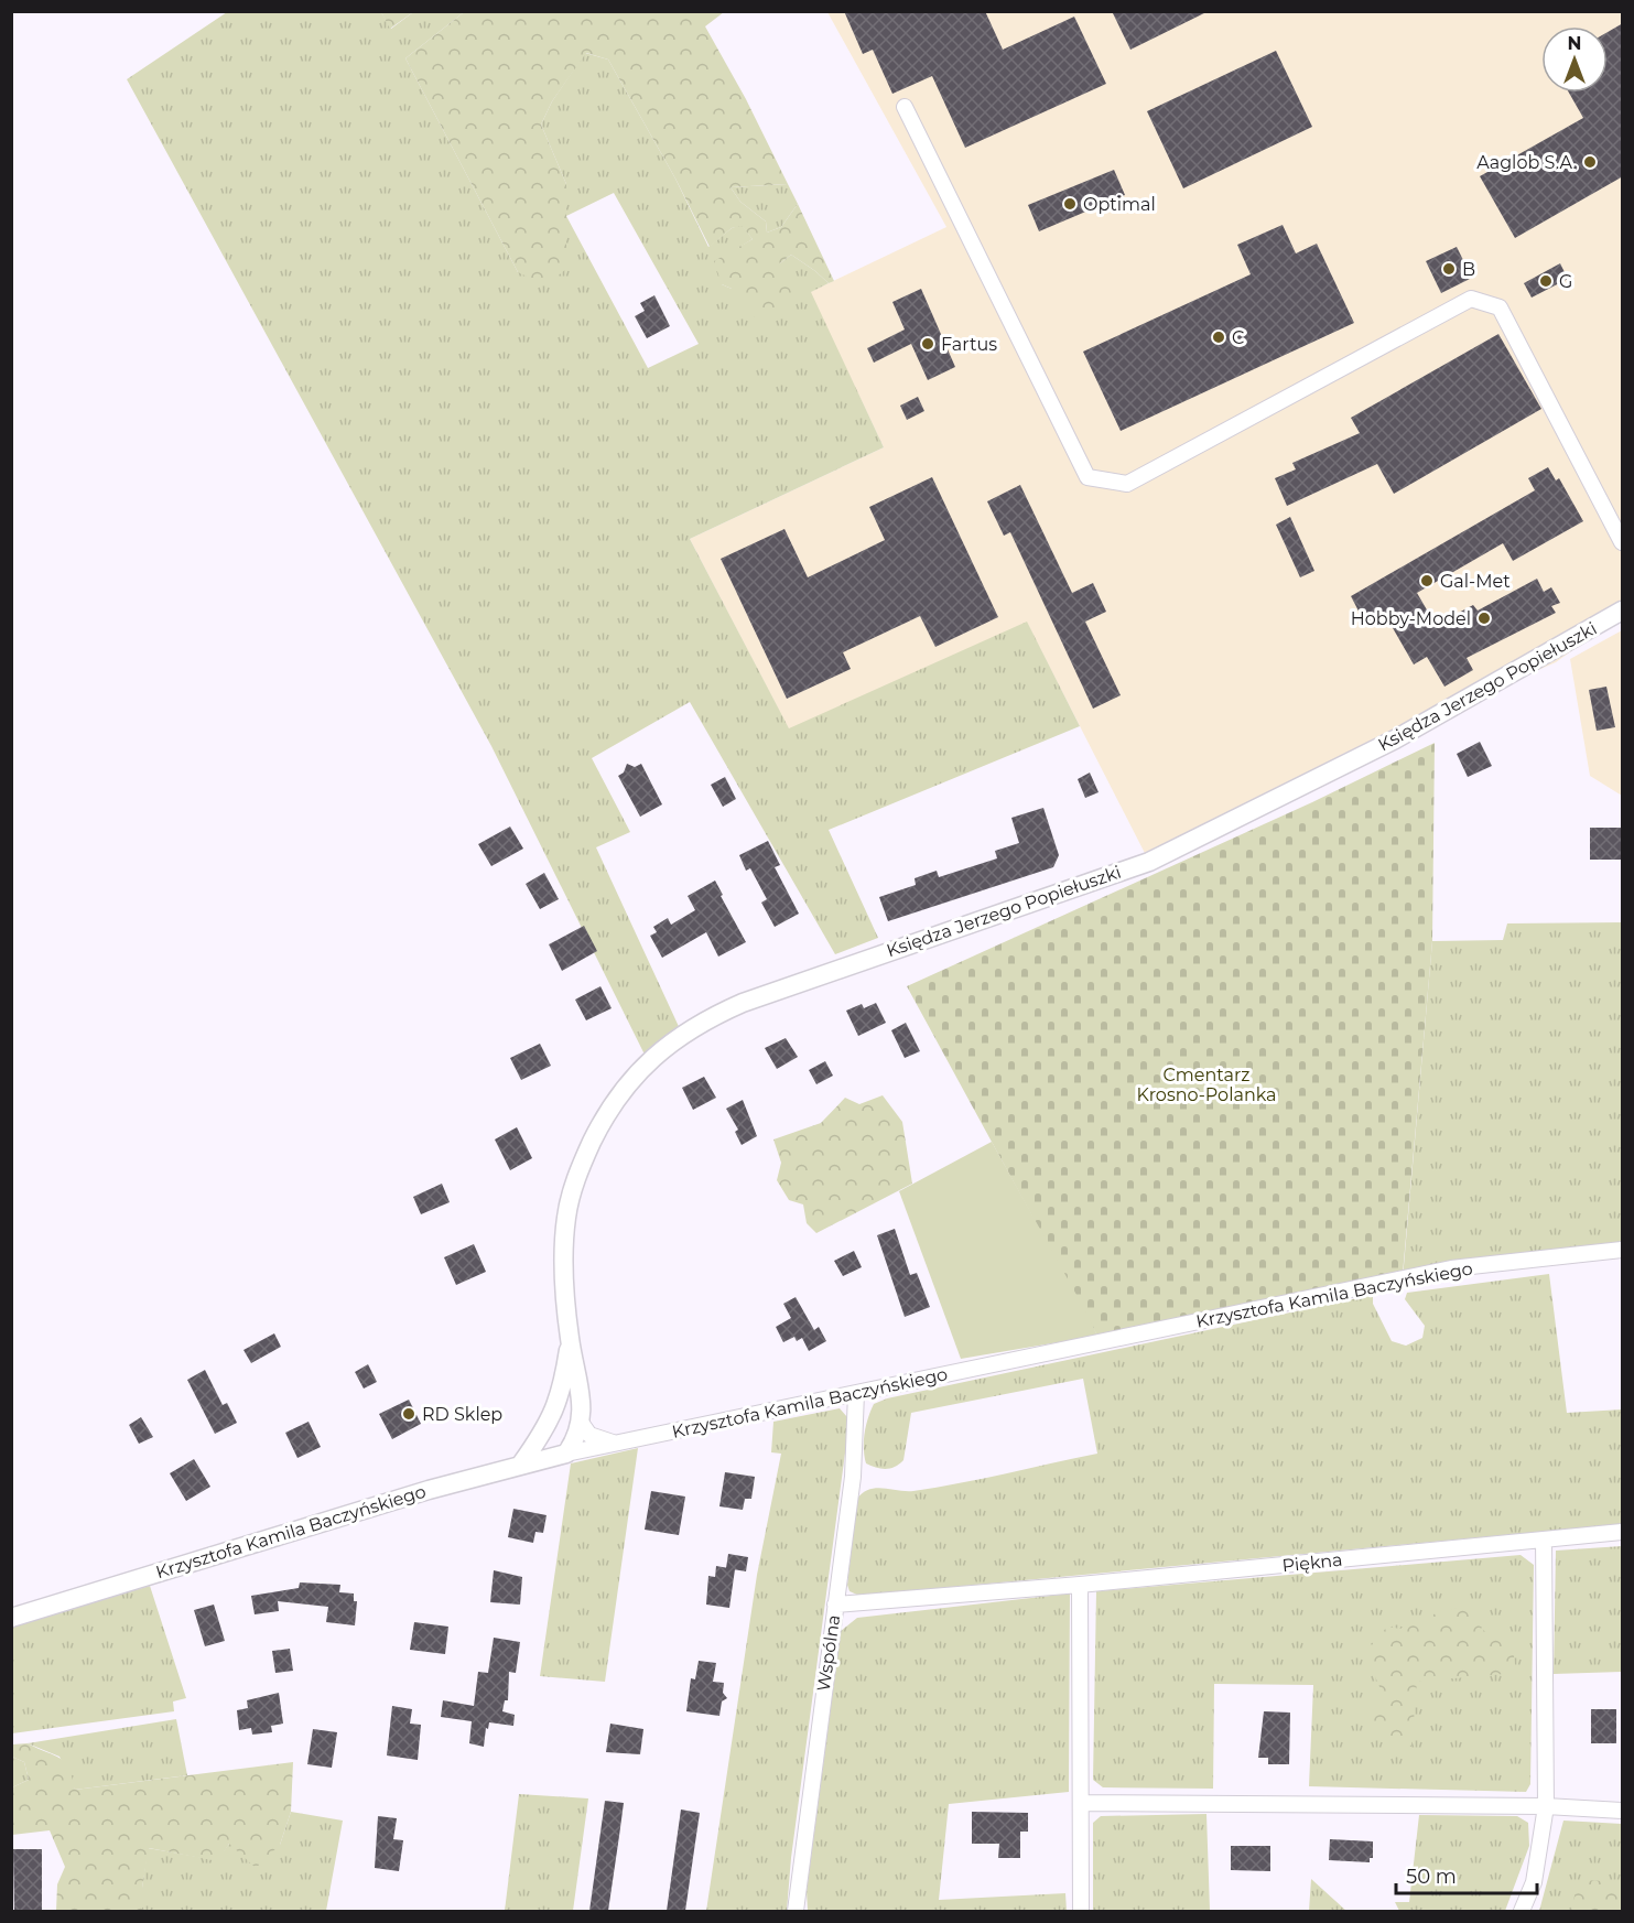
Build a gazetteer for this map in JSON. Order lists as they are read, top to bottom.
{
  "streets": {
    "street": [
      "Księdza Jerzego Popiełuszki",
      "Krzysztofa Kamila Baczyńskiego",
      "Piękna",
      "Wspólna"
    ]
  },
  "crossings": [
    ["Księdza Jerzego Popiełuszki", "Krzysztofa Kamila Baczyńskiego"],
    ["Krzysztofa Kamila Baczyńskiego", "Wspólna"],
    ["Piękna", "Wspólna"]
  ],
  "parks": ["Cmentarz Krosno-Polanka"],
  "places": [
    "Aaglob S.A.",
    "Optimal",
    "B",
    "G",
    "C",
    "Fartus",
    "Gal-Met",
    "Hobby-Model",
    "RD Sklep"
  ],
  "scale_bar": "50 m",
  "north": "top"
}
